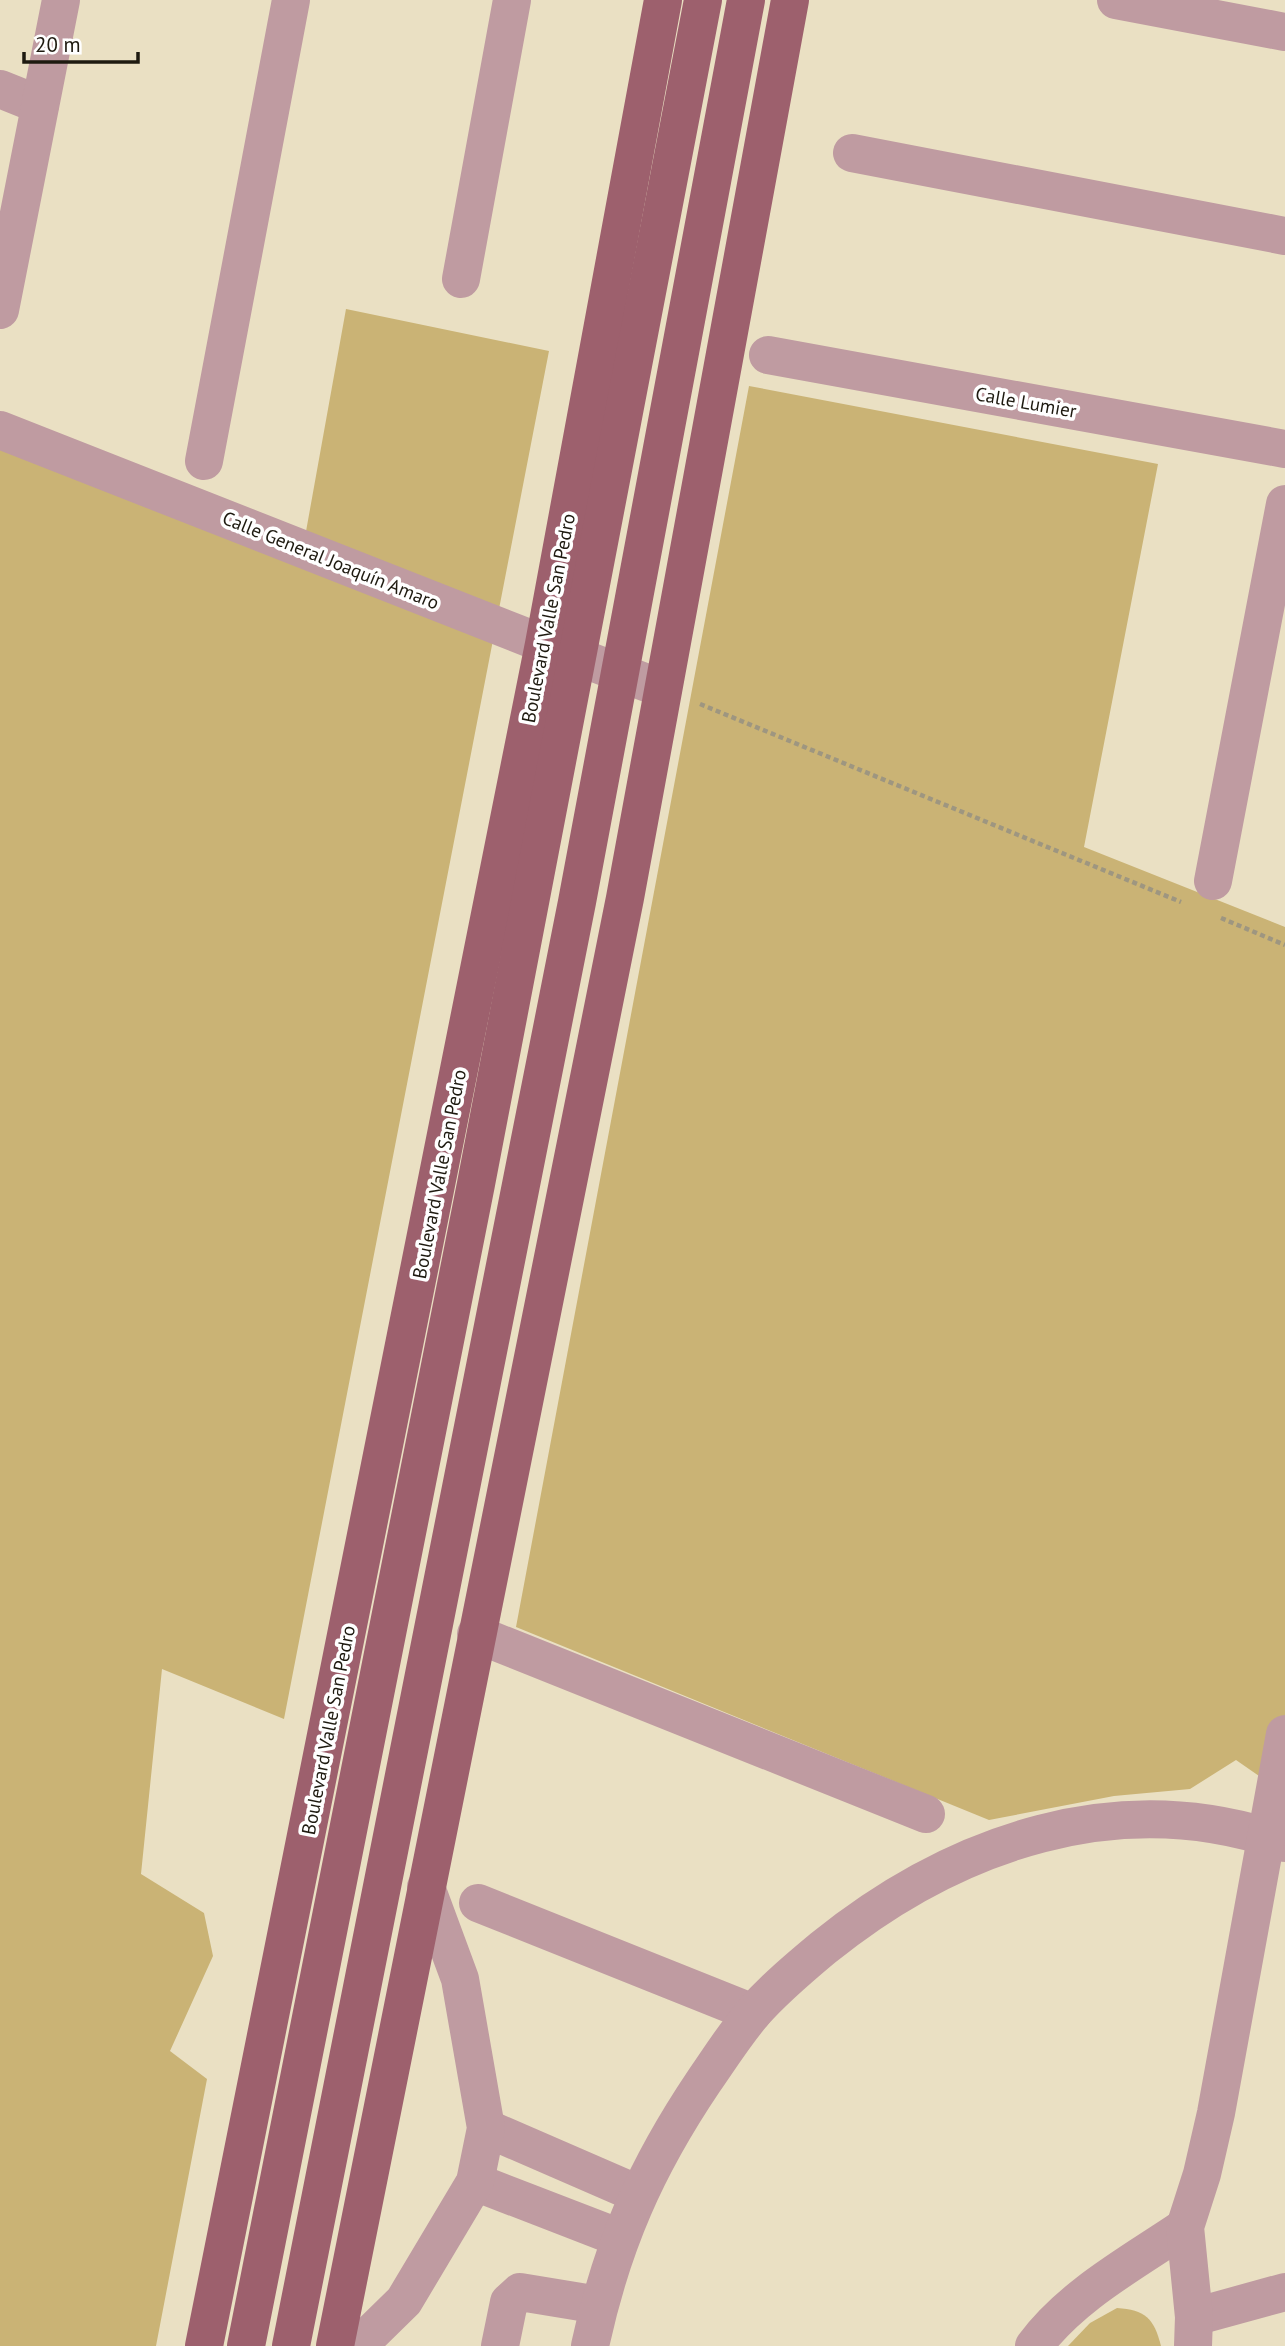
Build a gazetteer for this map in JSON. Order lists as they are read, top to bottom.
{
  "streets": {
    "main road": ["Boulevard Valle San Pedro"],
    "street": ["Calle Lumier", "Calle General Joaquín Amaro"]
  },
  "crossings": [
    ["Calle General Joaquín Amaro", "Boulevard Valle San Pedro"]
  ],
  "scale_bar": "20 m"
}
